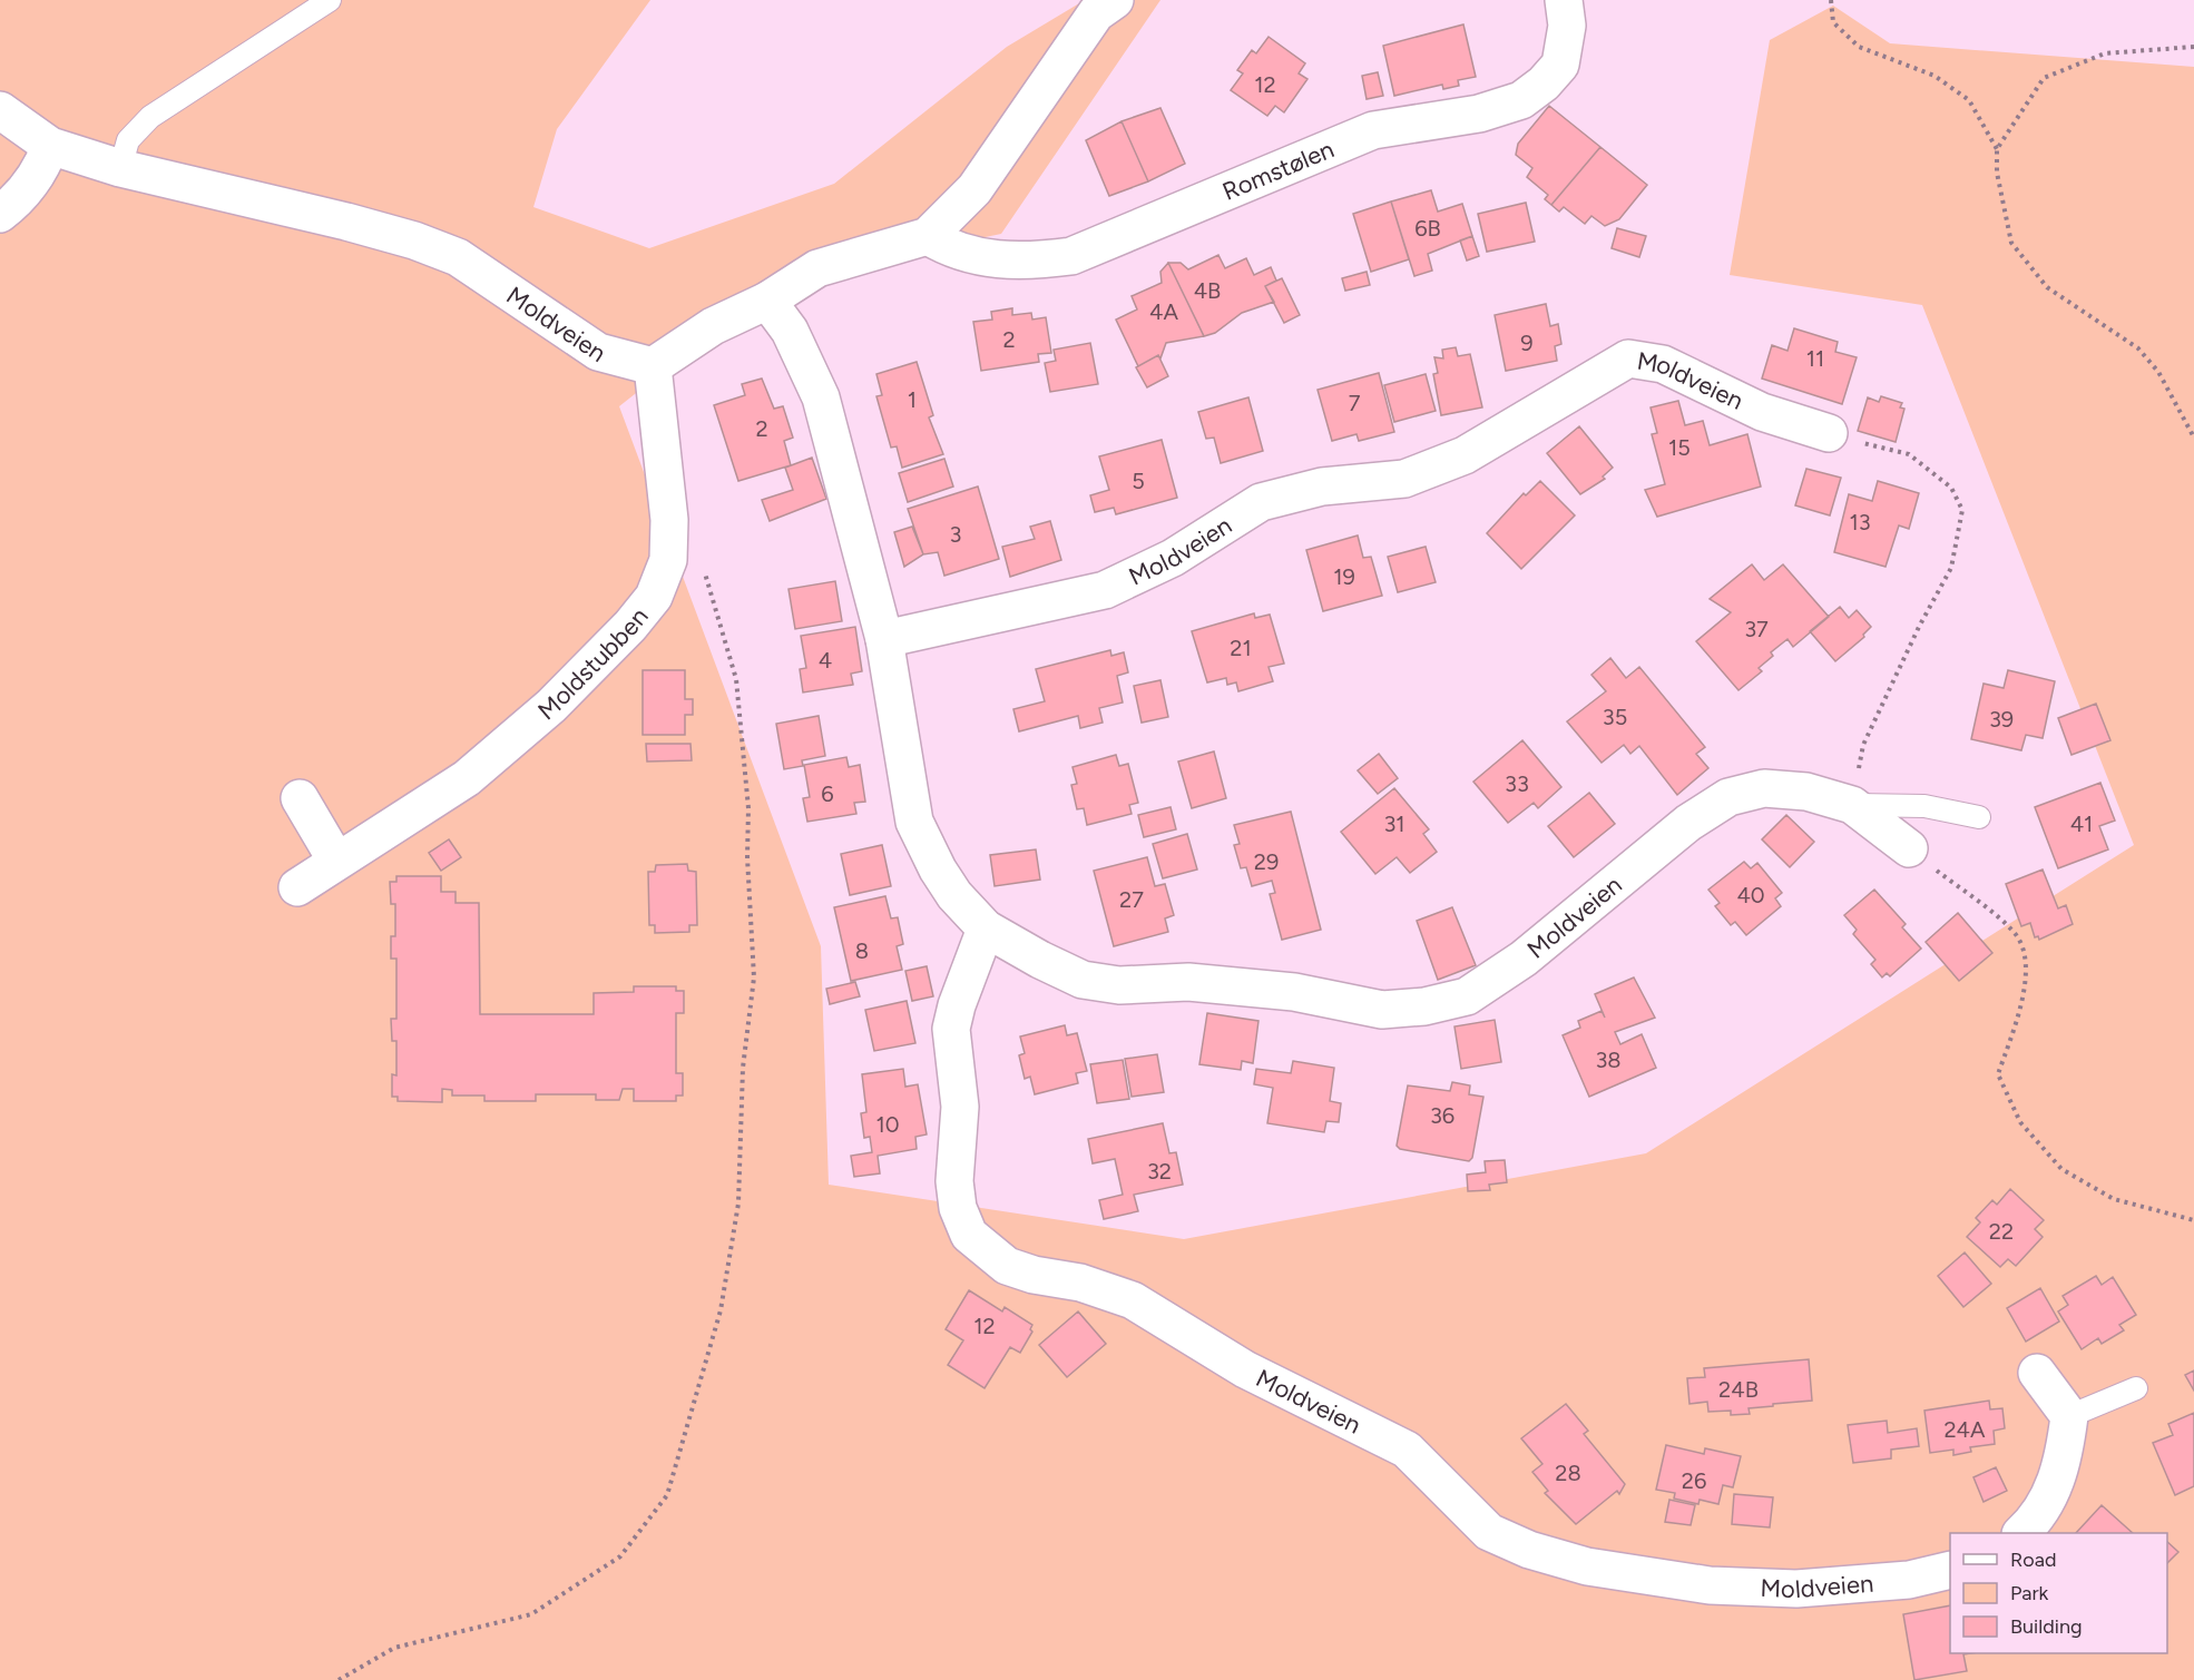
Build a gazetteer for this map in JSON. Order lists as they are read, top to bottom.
{
  "streets": {
    "street": ["Romstølen", "Moldveien", "Moldstubben"]
  },
  "crossings": [
    ["Moldveien", "Moldstubben"]
  ],
  "house_numbers": [
    "12",
    "6B",
    "4B",
    "4A",
    "2",
    "9",
    "11",
    "1",
    "7",
    "2",
    "15",
    "5",
    "13",
    "3",
    "19",
    "37",
    "21",
    "4",
    "35",
    "39",
    "33",
    "6",
    "31",
    "41",
    "29",
    "40",
    "27",
    "8",
    "38",
    "36",
    "10",
    "32",
    "22",
    "12",
    "24B",
    "24A",
    "28",
    "26"
  ],
  "legend": ["Road", "Park", "Building"]
}
